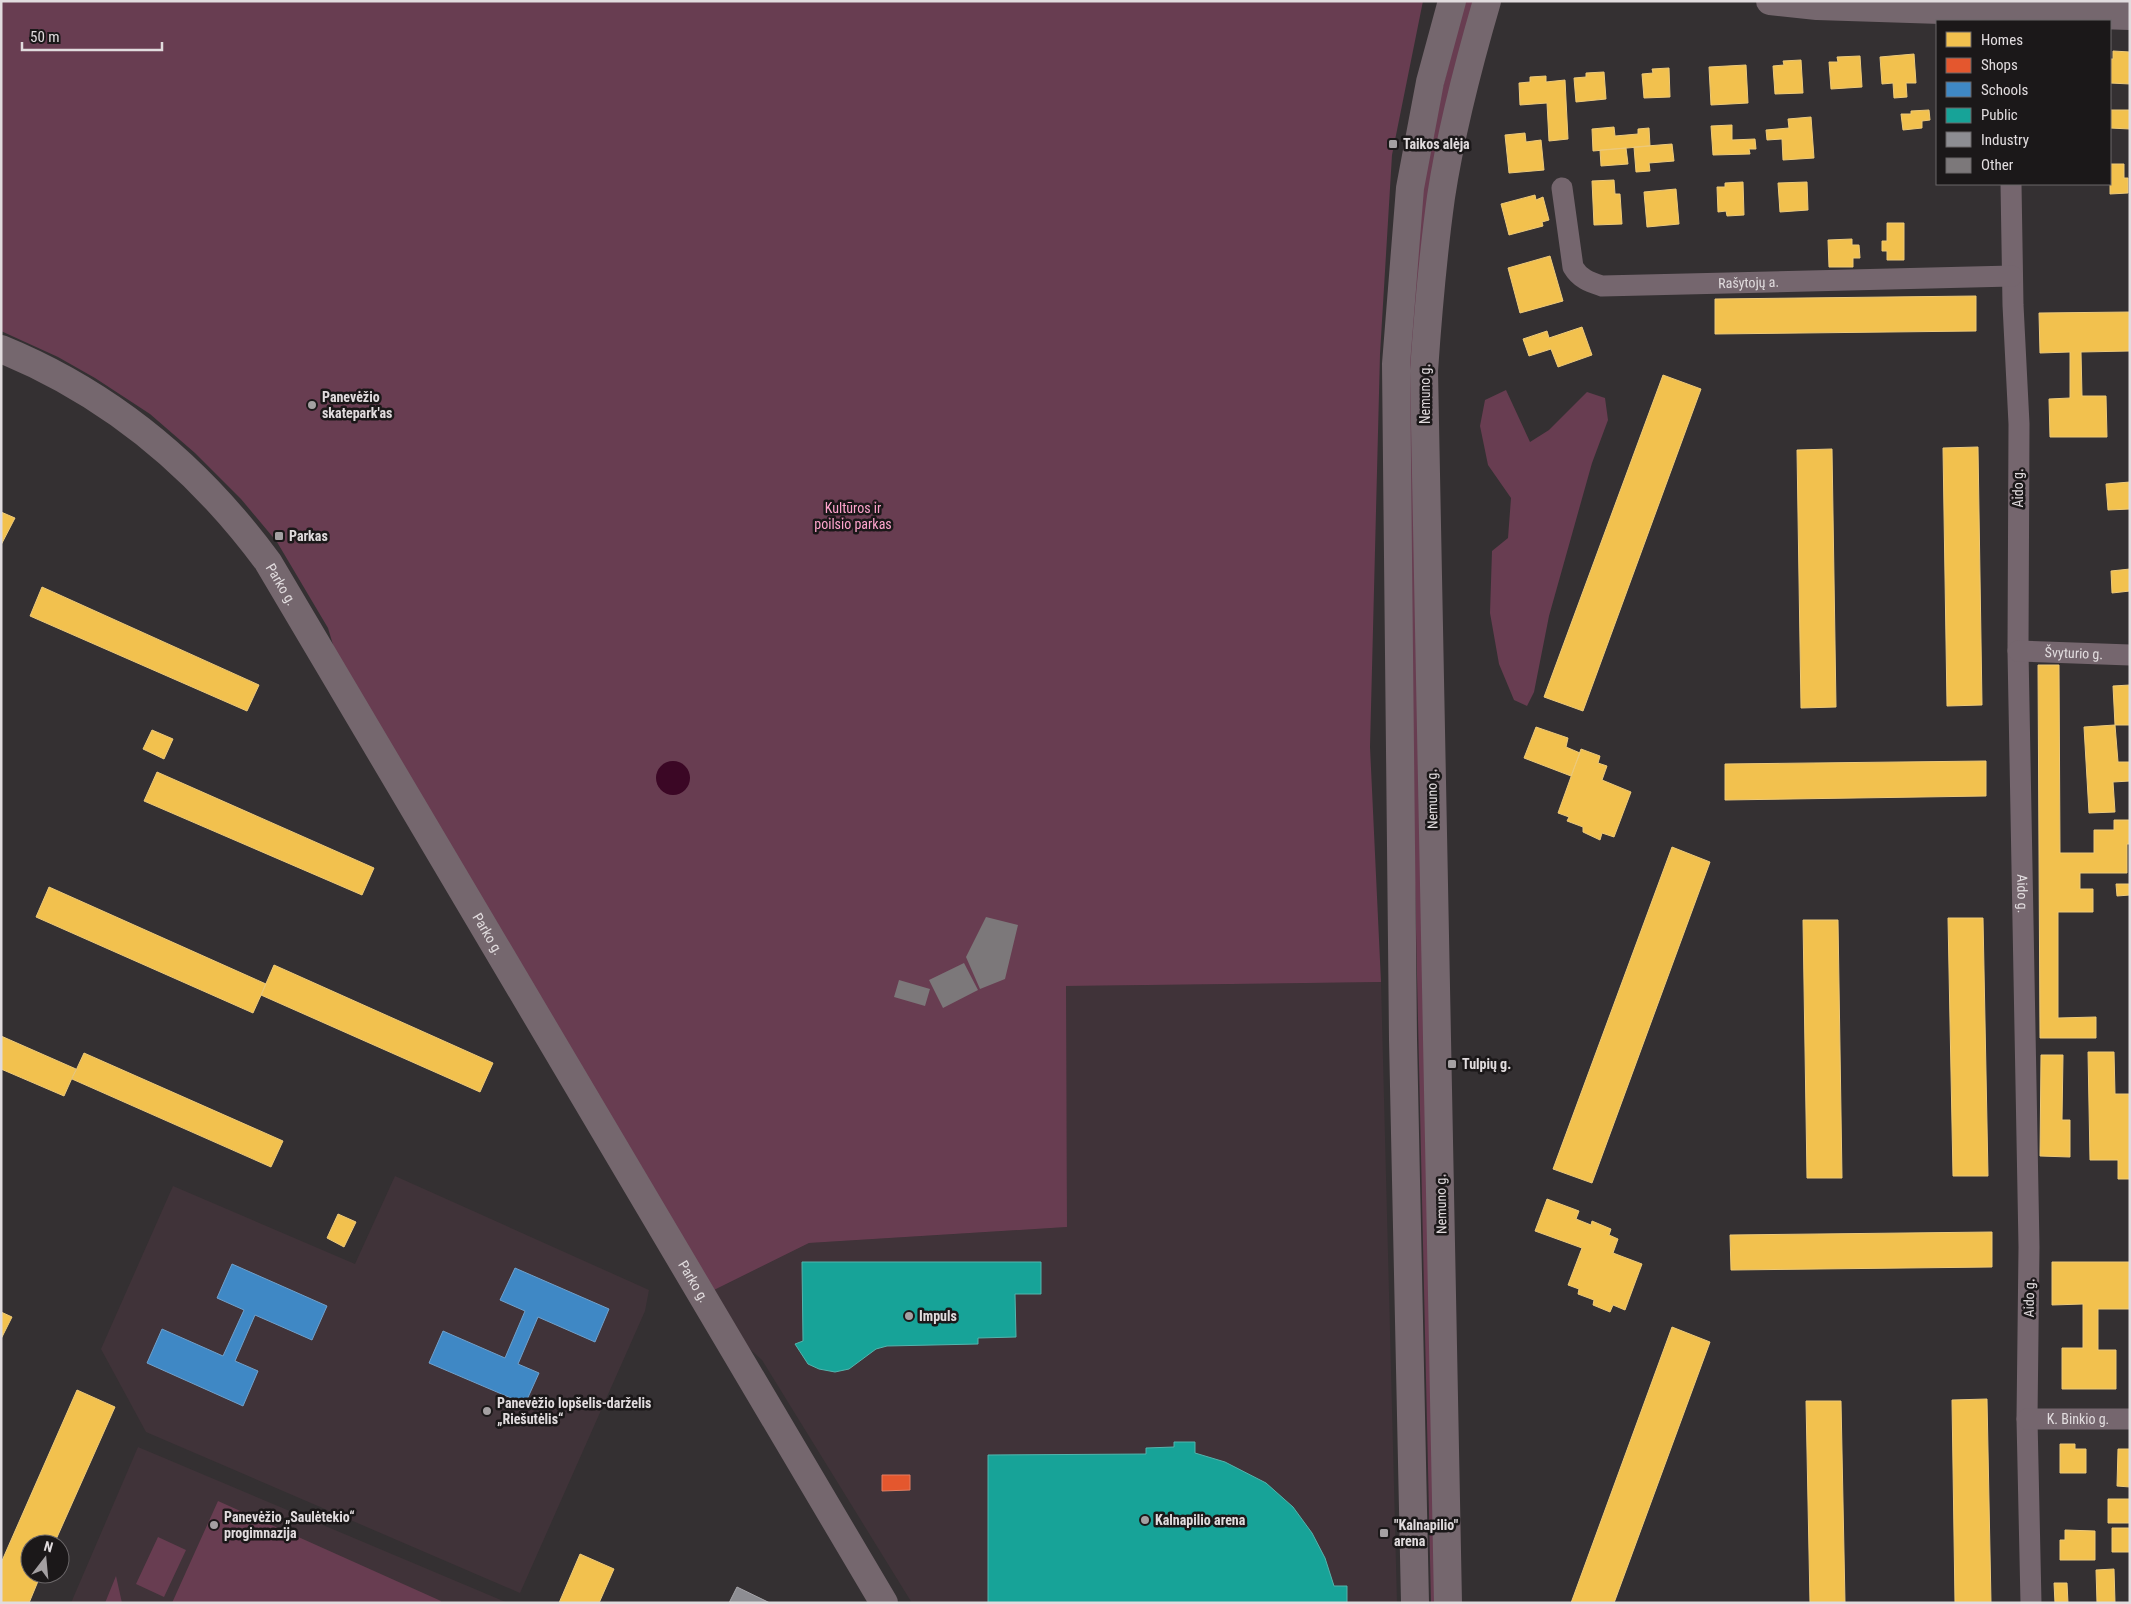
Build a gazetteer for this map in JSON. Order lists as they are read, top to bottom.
{
  "streets": {
    "main road": ["Nemuno g.", "Parko g."],
    "street": [
      "Rašytojų a.",
      "Aido g.",
      "Švyturio g.",
      "K. Binkio g."
    ]
  },
  "crossings": [
    ["Rašytojų a.", "Aido g."],
    ["Aido g.", "Švyturio g."],
    ["Aido g.", "K. Binkio g."]
  ],
  "parks": ["Kultūros ir poilsio parkas"],
  "places": {
    "transit": [
      "Taikos alėja",
      "Parkas",
      "Tulpių g.",
      "\"Kalnapilio\" arena"
    ],
    "other": [
      "Panevėžio skatepark'as",
      "Impuls",
      "Panevėžio lopšelis-darželis „Riešutėlis“",
      "Kalnapilio arena",
      "Panevėžio „Saulėtekio“ progimnazija"
    ]
  },
  "legend": [
    "Homes",
    "Shops",
    "Schools",
    "Public",
    "Industry",
    "Other"
  ],
  "scale_bar": "50 m",
  "north": "top"
}
